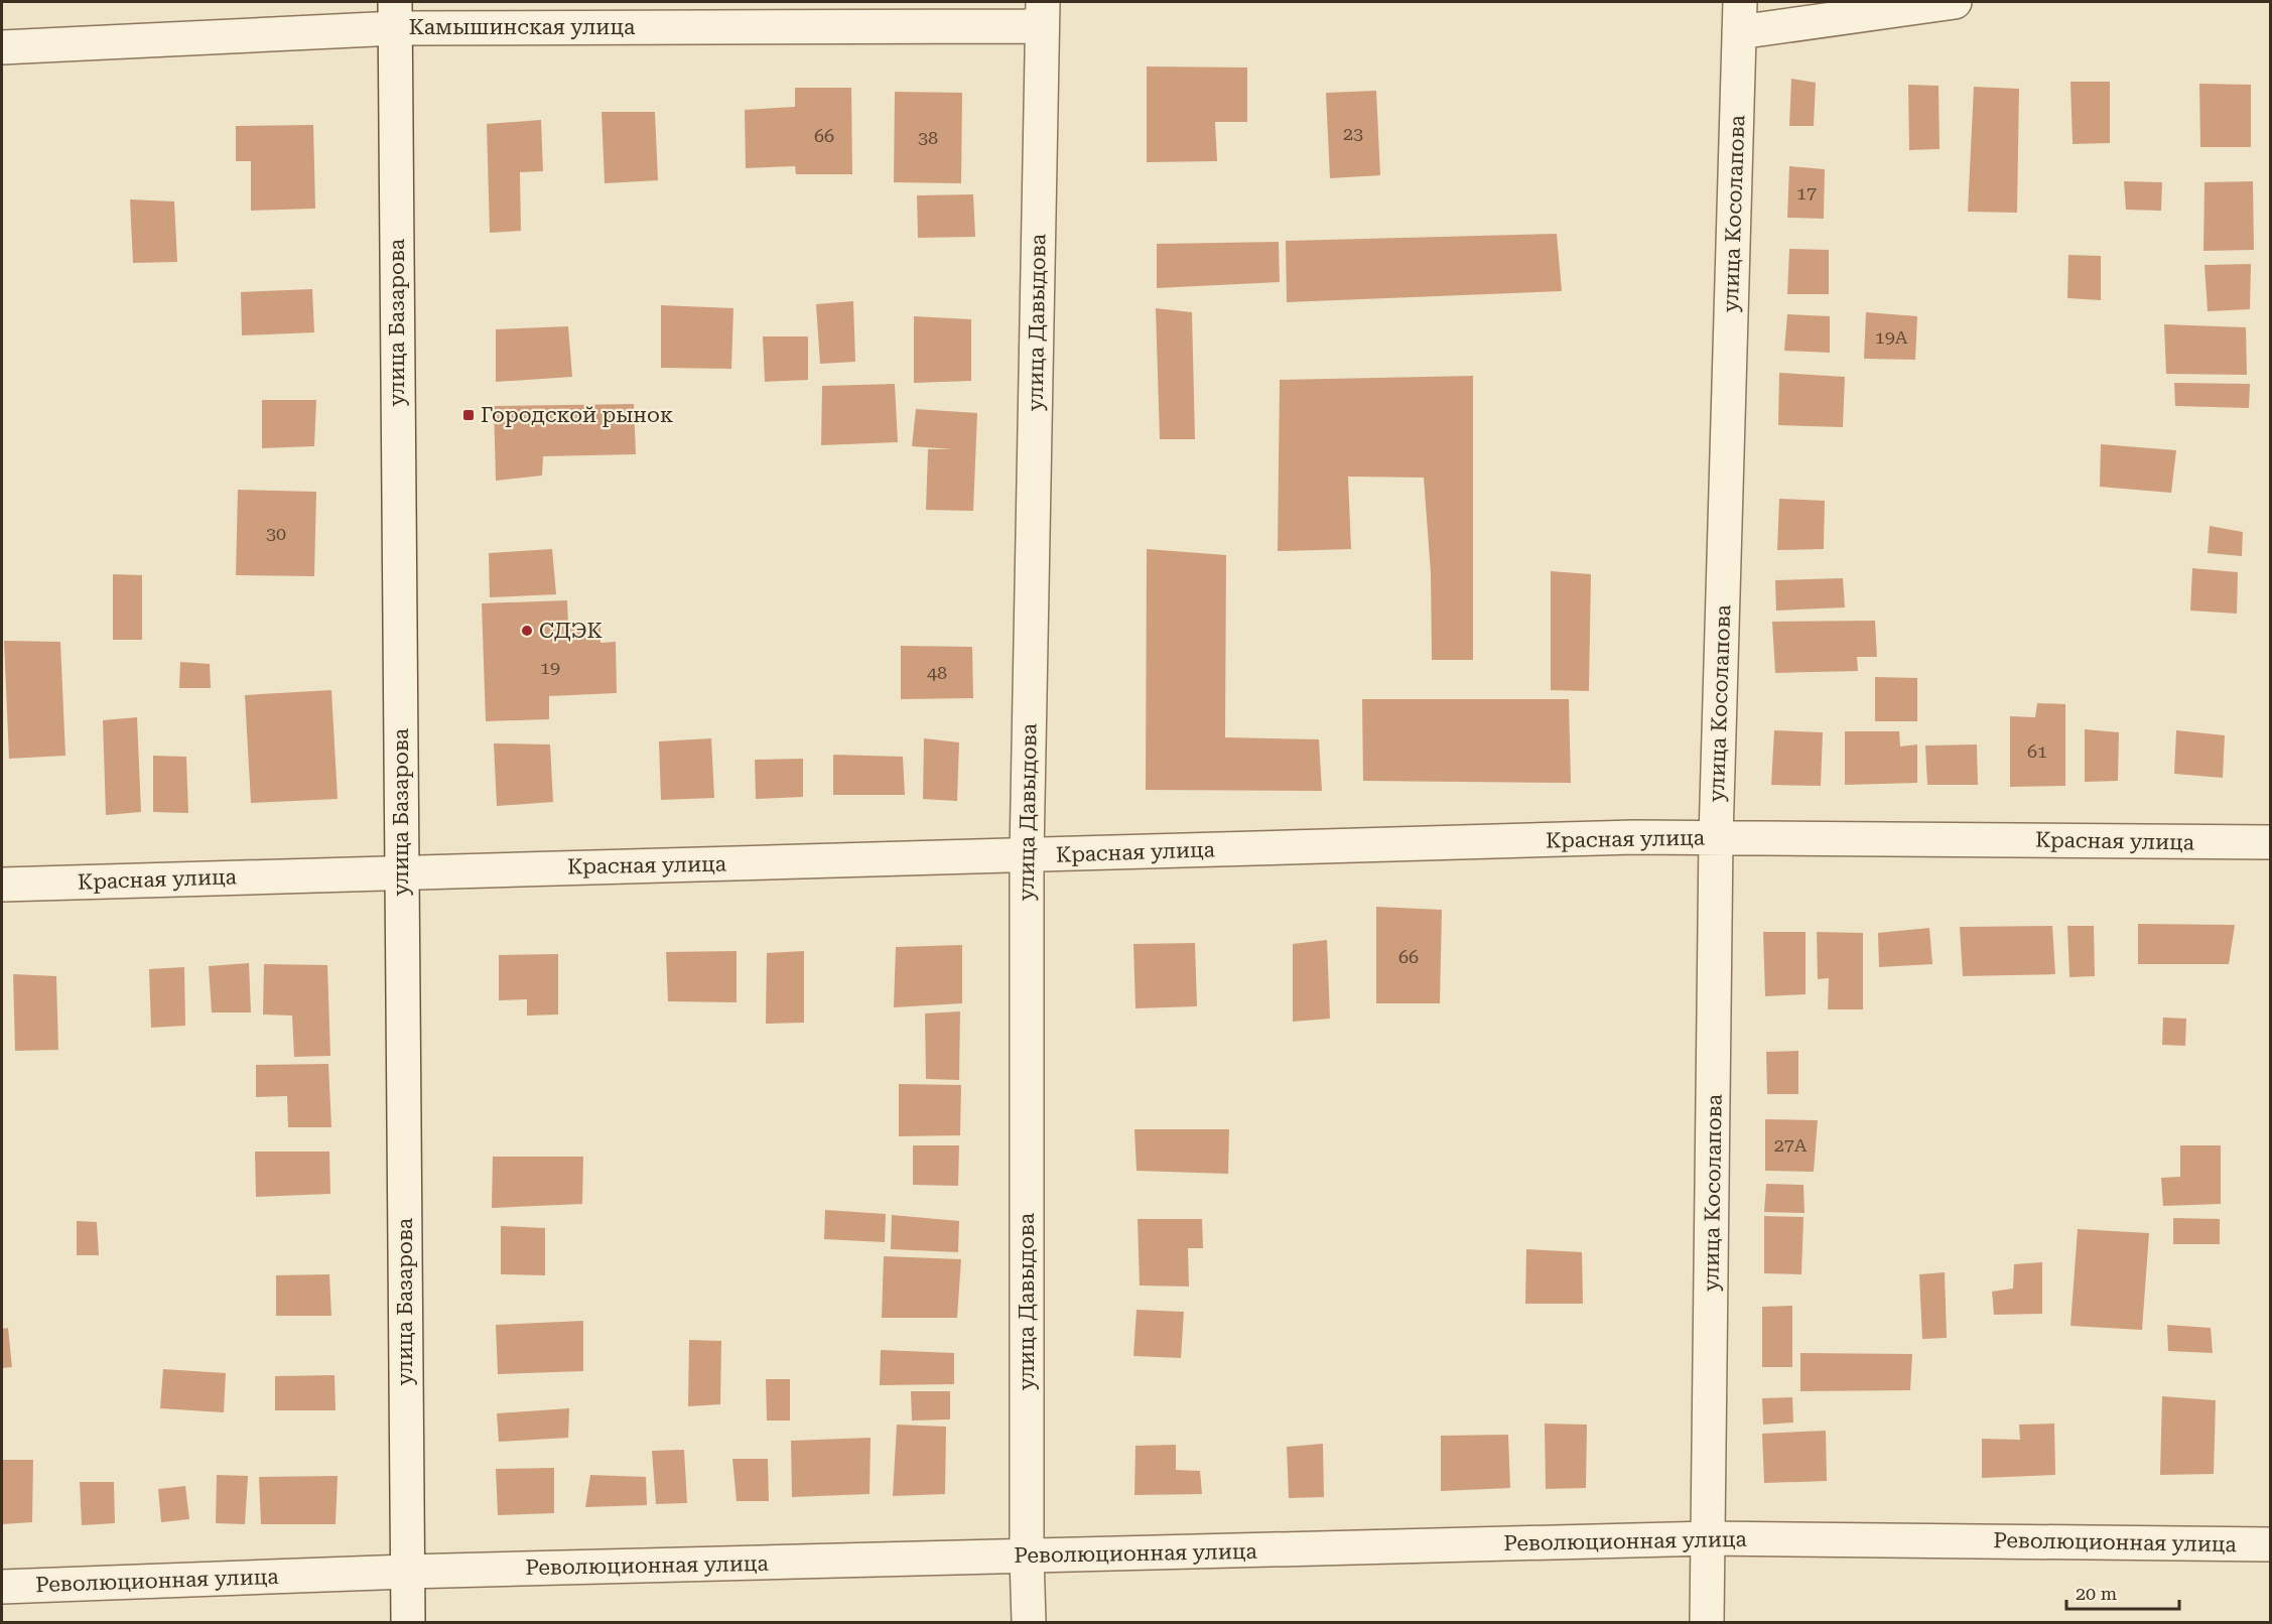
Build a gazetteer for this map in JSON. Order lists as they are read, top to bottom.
{
  "streets": {
    "street": [
      "Камышинская улица",
      "улица Косолапова",
      "улица Базарова",
      "улица Давыдова",
      "Красная улица",
      "Революционная улица"
    ]
  },
  "crossings": [
    ["Камышинская улица", "улица Базарова"],
    ["Камышинская улица", "улица Давыдова"],
    ["улица Косолапова", "Красная улица"],
    ["улица Косолапова", "Революционная улица"],
    ["улица Базарова", "Красная улица"],
    ["улица Базарова", "Революционная улица"],
    ["улица Давыдова", "Красная улица"],
    ["улица Давыдова", "Революционная улица"]
  ],
  "places": {
    "transit": ["Городской рынок"],
    "other": ["СДЭК"]
  },
  "house_numbers": [
    "23",
    "66",
    "38",
    "17",
    "19А",
    "30",
    "19",
    "48",
    "61",
    "66",
    "27А"
  ],
  "scale_bar": "20 m"
}
